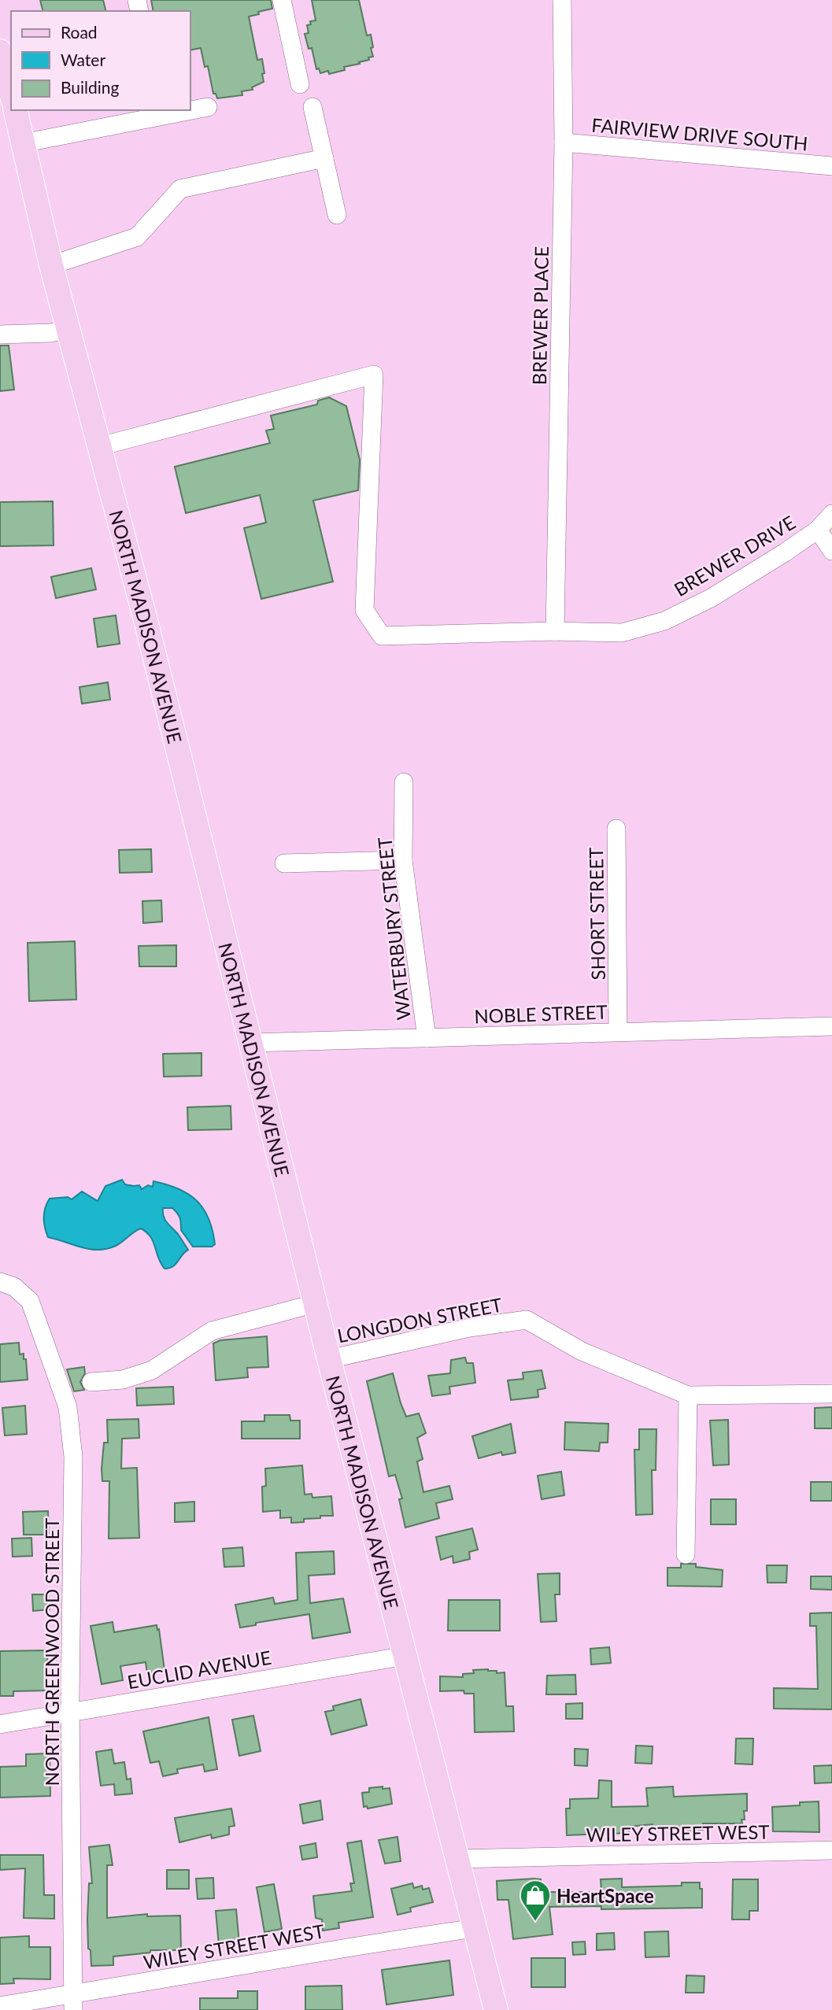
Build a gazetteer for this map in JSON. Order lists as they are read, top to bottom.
{
  "streets": {
    "main road": ["NORTH MADISON AVENUE"],
    "street": [
      "FAIRVIEW DRIVE SOUTH",
      "BREWER PLACE",
      "BREWER DRIVE",
      "SHORT STREET",
      "WATERBURY STREET",
      "NOBLE STREET",
      "LONGDON STREET",
      "NORTH GREENWOOD STREET",
      "EUCLID AVENUE",
      "WILEY STREET WEST"
    ]
  },
  "crossings": [
    ["FAIRVIEW DRIVE SOUTH", "BREWER PLACE"],
    ["BREWER PLACE", "BREWER DRIVE"],
    ["BREWER DRIVE", "NORTH MADISON AVENUE"],
    ["NORTH MADISON AVENUE", "NOBLE STREET"],
    ["NORTH MADISON AVENUE", "LONGDON STREET"],
    ["NORTH MADISON AVENUE", "EUCLID AVENUE"],
    ["NORTH MADISON AVENUE", "WILEY STREET WEST"],
    ["SHORT STREET", "NOBLE STREET"],
    ["WATERBURY STREET", "NOBLE STREET"],
    ["NORTH GREENWOOD STREET", "EUCLID AVENUE"],
    ["NORTH GREENWOOD STREET", "WILEY STREET WEST"]
  ],
  "places": {
    "shop": ["HeartSpace"]
  },
  "legend": ["Road", "Water", "Building"]
}
